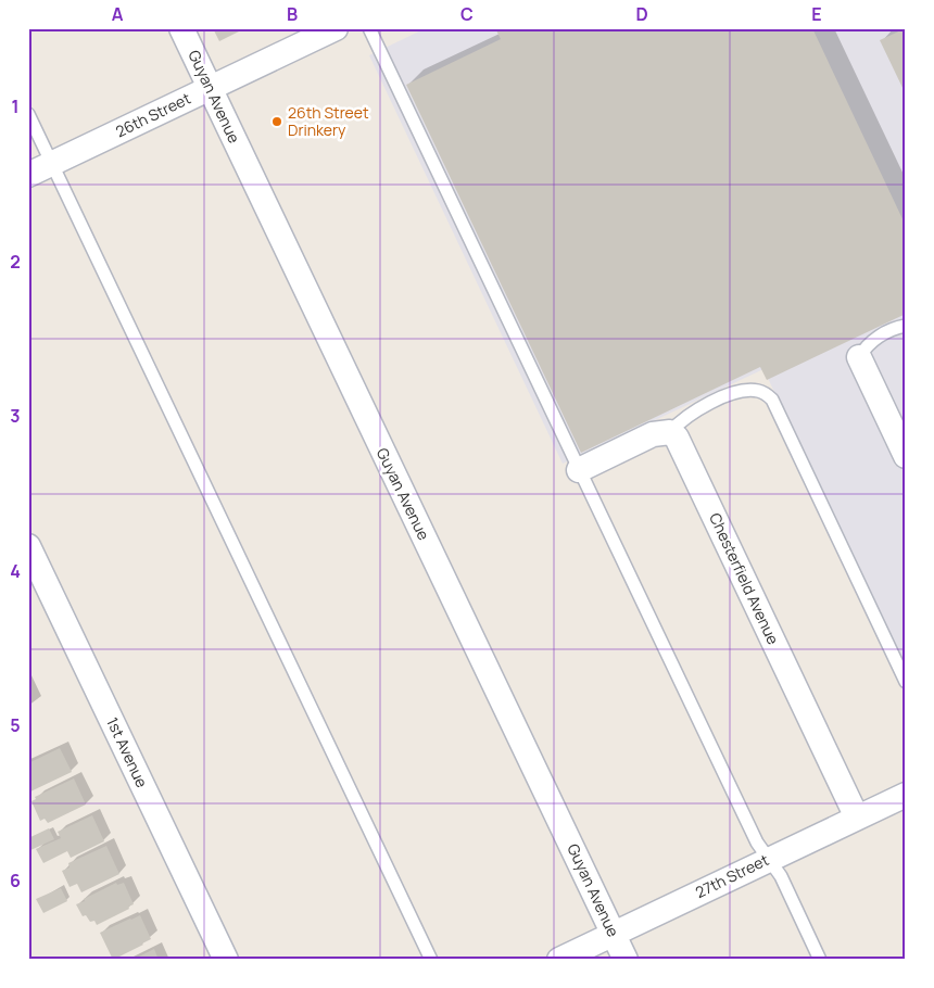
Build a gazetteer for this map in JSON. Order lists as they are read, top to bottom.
{
  "streets": {
    "street": [
      "Guyan Avenue",
      "26th Street",
      "Chesterfield Avenue",
      "1st Avenue",
      "27th Street"
    ]
  },
  "crossings": [
    ["Guyan Avenue", "26th Street"],
    ["Guyan Avenue", "27th Street"],
    ["Chesterfield Avenue", "27th Street"]
  ],
  "places": ["26th Street Drinkery"],
  "grid": {
    "columns": [
      "A",
      "B",
      "C",
      "D",
      "E"
    ],
    "rows": [
      "1",
      "2",
      "3",
      "4",
      "5",
      "6"
    ]
  }
}
